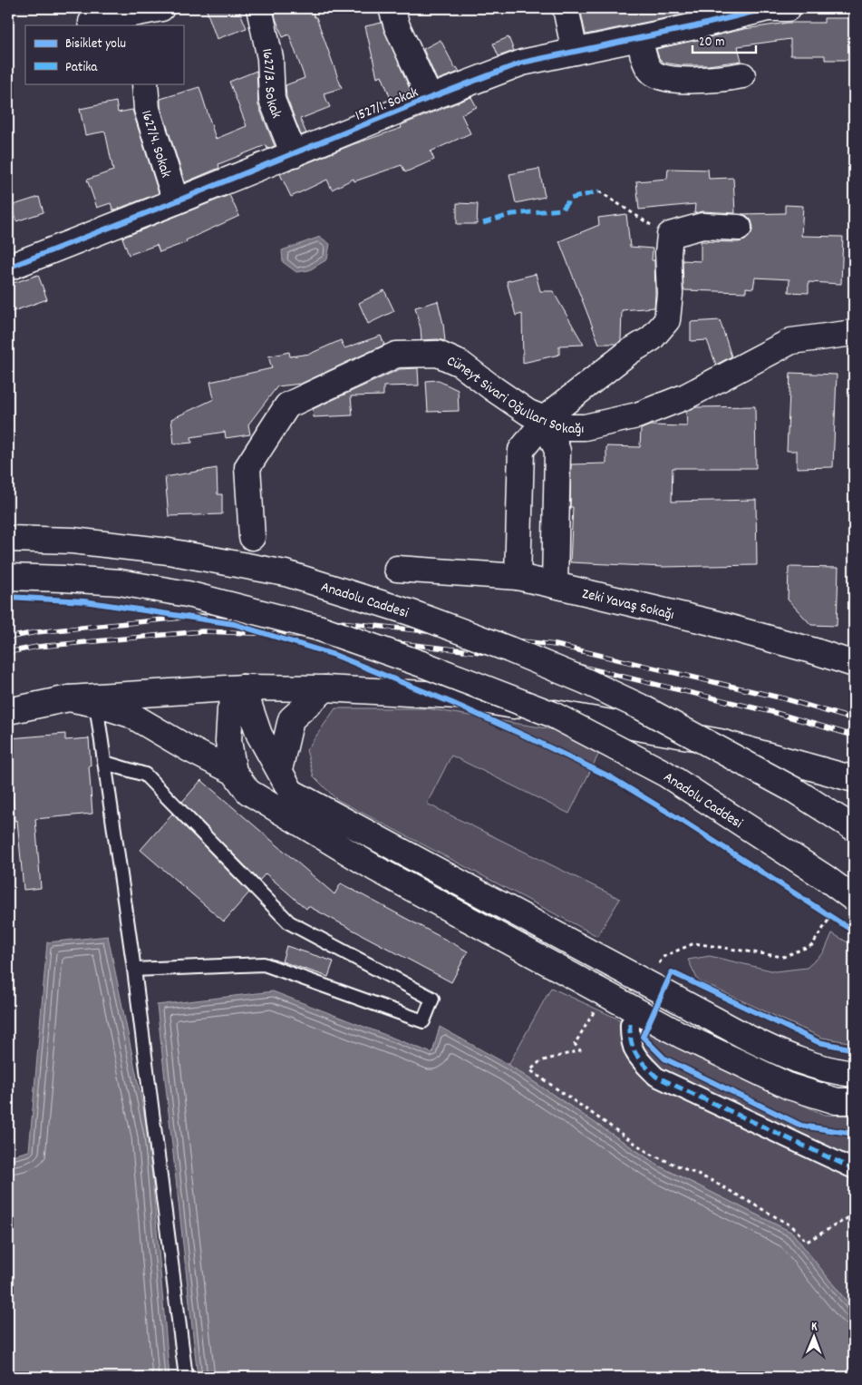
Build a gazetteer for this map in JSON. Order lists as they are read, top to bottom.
{
  "streets": {
    "main road": [
      "1627/3. Sokak",
      "1527/1. Sokak",
      "1627/4. Sokak",
      "Cüneyt Sivari Oğulları Sokağı",
      "Anadolu Caddesi",
      "Zeki Yavaş Sokağı"
    ]
  },
  "crossings": [
    ["1627/3. Sokak", "1527/1. Sokak"],
    ["1527/1. Sokak", "1627/4. Sokak"]
  ],
  "legend": ["Bisiklet yolu", "Patika"],
  "scale_bar": "20 m",
  "north": "top"
}
